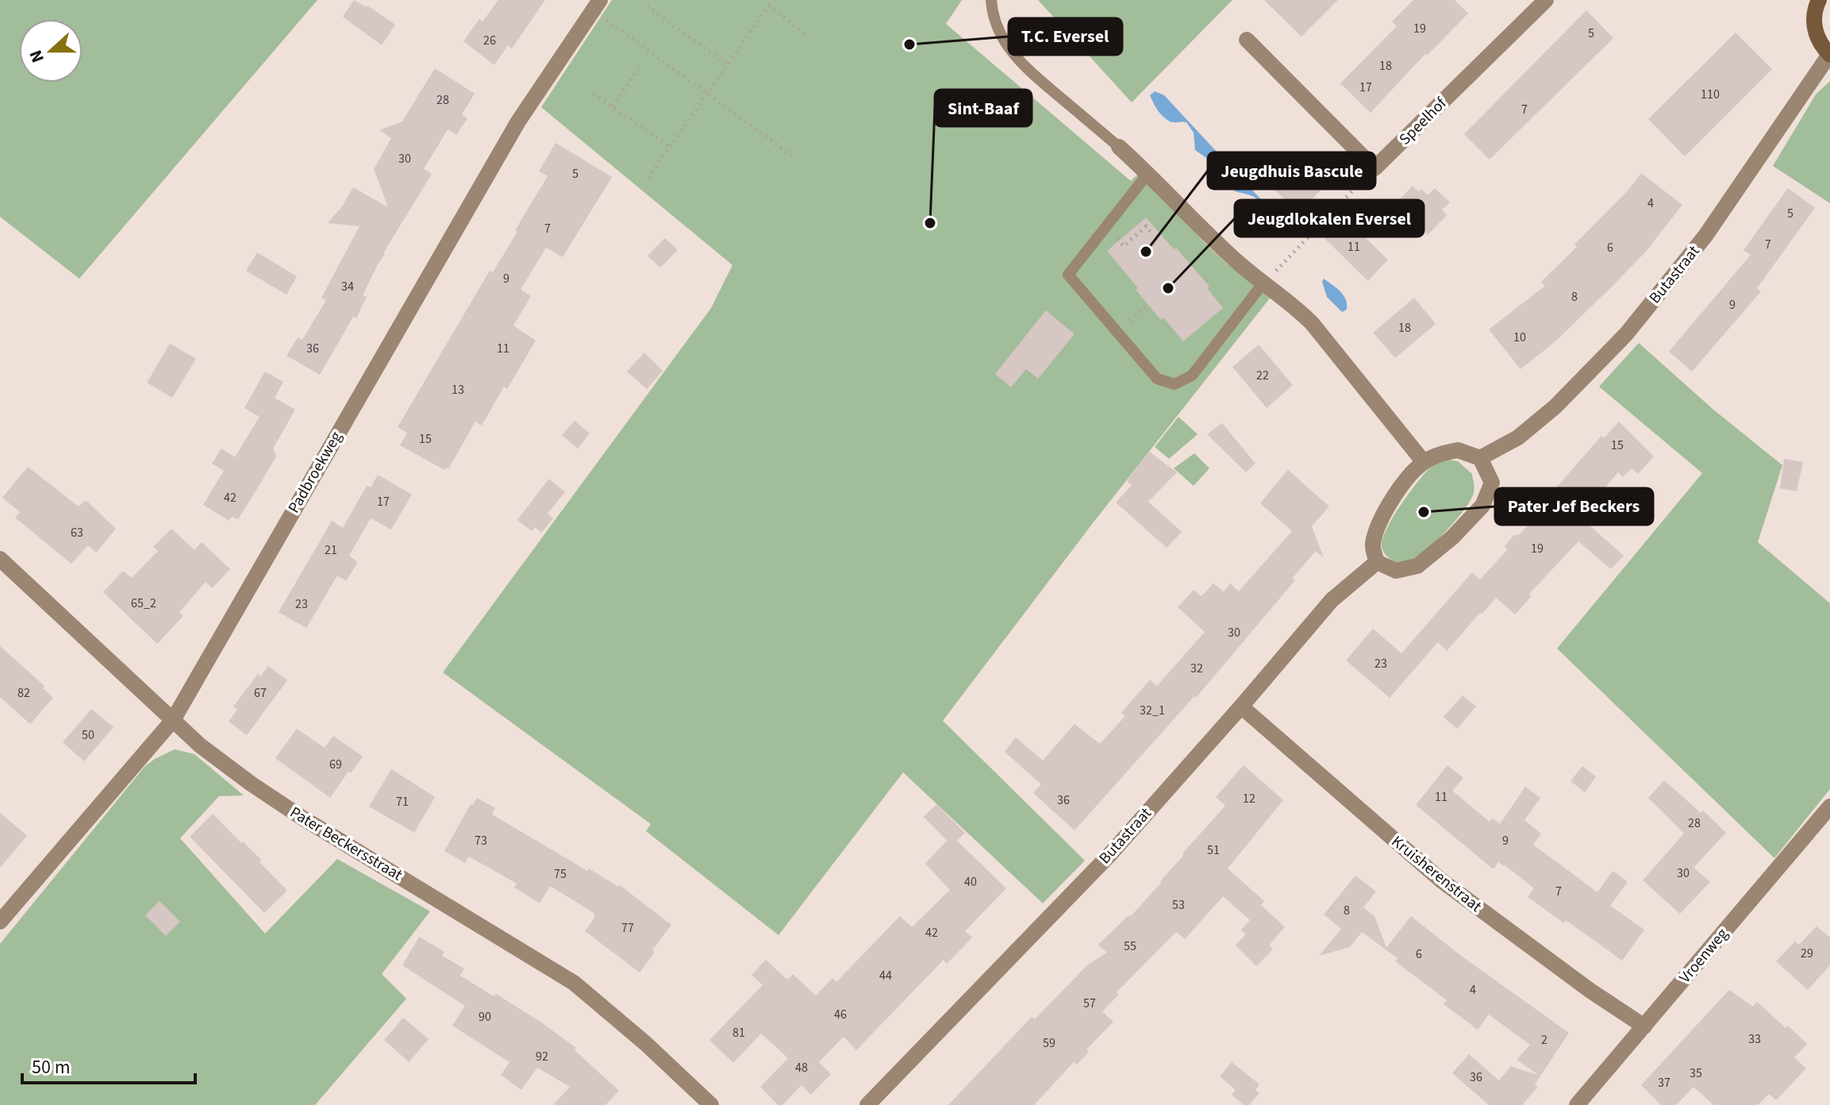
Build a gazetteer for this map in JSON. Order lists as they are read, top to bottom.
{
  "streets": {
    "street": [
      "Speelhof",
      "Butastraat",
      "Padbroekweg",
      "Pater Beckersstraat",
      "Kruisherenstraat",
      "Vroenweg"
    ]
  },
  "crossings": [
    ["Butastraat", "Kruisherenstraat"],
    ["Padbroekweg", "Pater Beckersstraat"],
    ["Kruisherenstraat", "Vroenweg"]
  ],
  "places": [
    "T.C. Eversel",
    "Sint-Baaf",
    "Jeugdhuis Bascule",
    "Jeugdlokalen Eversel",
    "Pater Jef Beckers"
  ],
  "house_numbers": [
    "19",
    "5",
    "26",
    "18",
    "17",
    "110",
    "28",
    "7",
    "30",
    "5",
    "4",
    "5",
    "7",
    "7",
    "11",
    "6",
    "9",
    "34",
    "8",
    "9",
    "18",
    "10",
    "36",
    "11",
    "22",
    "13",
    "15",
    "15",
    "42",
    "17",
    "63",
    "19",
    "21",
    "65_2",
    "23",
    "30",
    "23",
    "32",
    "82",
    "67",
    "32_1",
    "50",
    "69",
    "11",
    "12",
    "36",
    "71",
    "28",
    "73",
    "9",
    "51",
    "30",
    "75",
    "40",
    "7",
    "53",
    "8",
    "77",
    "42",
    "55",
    "29",
    "6",
    "44",
    "4",
    "57",
    "46",
    "90",
    "81",
    "33",
    "2",
    "59",
    "92",
    "48",
    "35",
    "36",
    "37"
  ],
  "scale_bar": "50 m",
  "north": "left"
}
